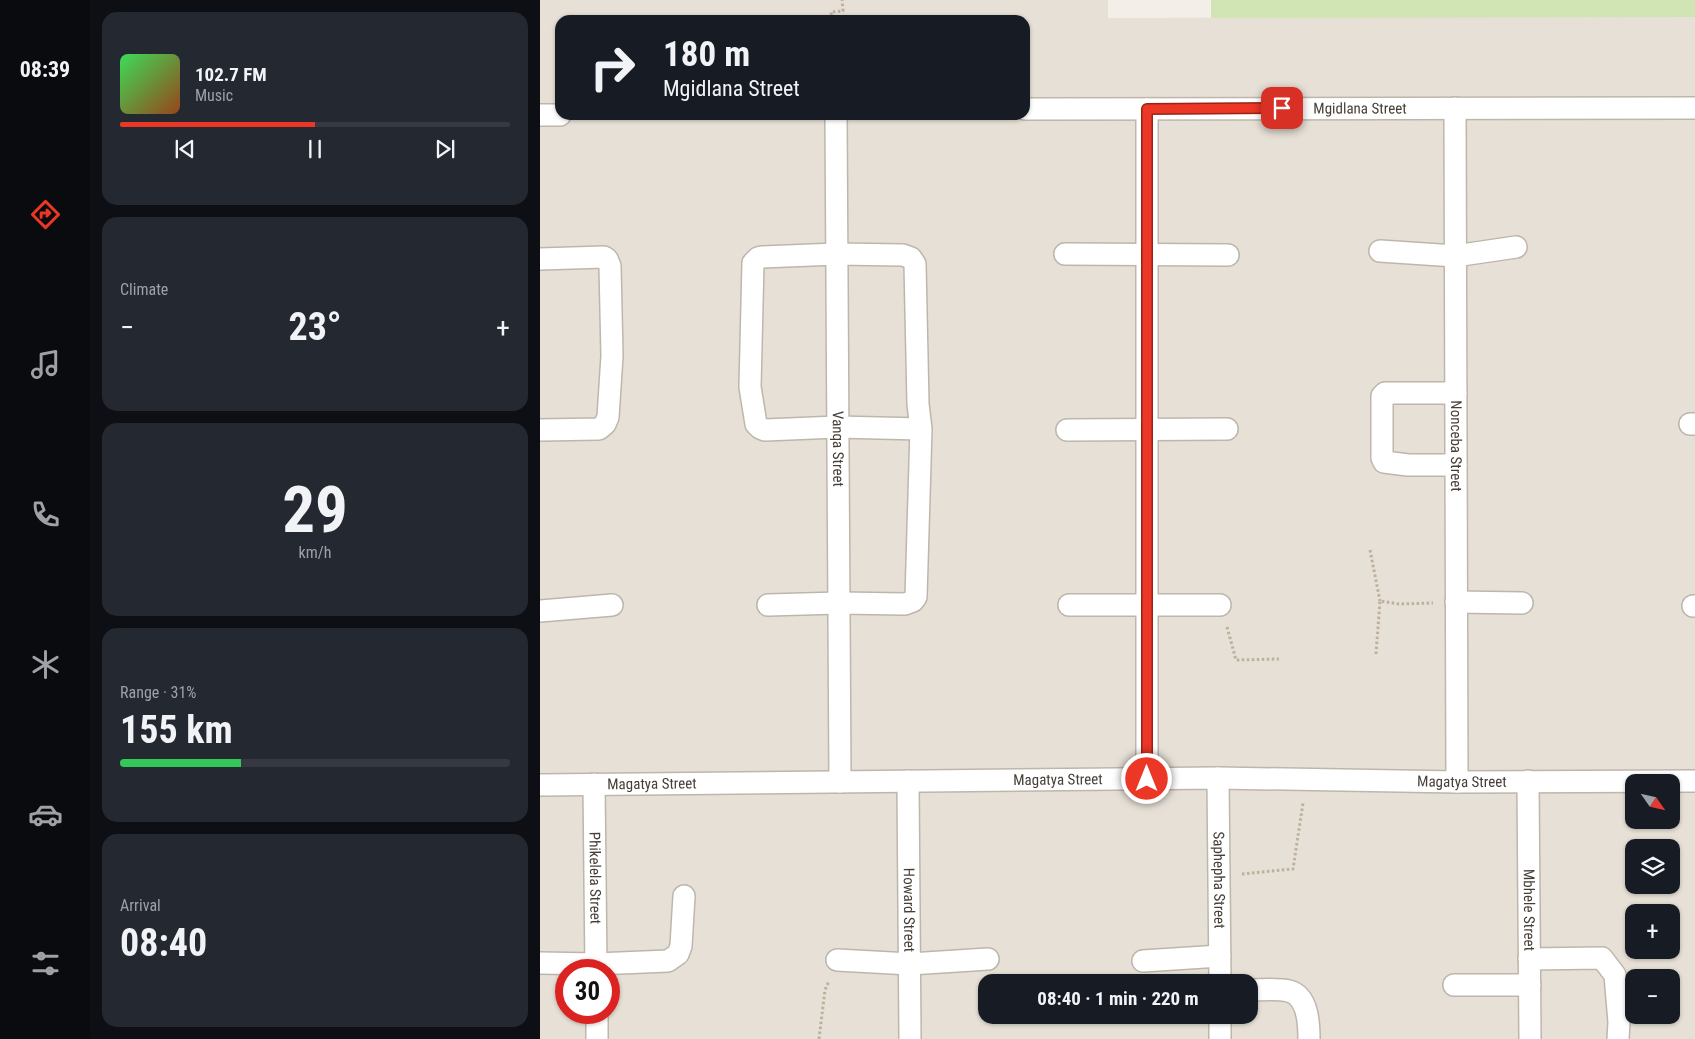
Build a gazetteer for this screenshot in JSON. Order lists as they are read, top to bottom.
{
  "streets": {
    "street": [
      "Mgidlana Street",
      "Nonceba Street",
      "Vanqa Street",
      "Magatya Street",
      "Phikelela Street",
      "Saphepha Street",
      "Howard Street",
      "Mbhele Street"
    ]
  },
  "crossings": [
    ["Mgidlana Street", "Nonceba Street"],
    ["Nonceba Street", "Magatya Street"],
    ["Vanqa Street", "Magatya Street"],
    ["Magatya Street", "Phikelela Street"],
    ["Magatya Street", "Saphepha Street"],
    ["Magatya Street", "Howard Street"],
    ["Magatya Street", "Mbhele Street"]
  ],
  "north": "bottom right",
  "page": {
    "tabs": "08:39",
    "turn": ["180 m", "Mgidlana Street"],
    "song": ["102.7 FM", "Music"],
    "tile": [
      "Climate",
      ["29", "km/h"],
      ["Range · 31%", "155 km"],
      ["Arrival", "08:40"]
    ],
    "heat": ["−", "23°", "+"],
    "map_buttons": ["+", "−"],
    "limit": "30",
    "trip": "08:40 · 1 min · 220 m"
  }
}
